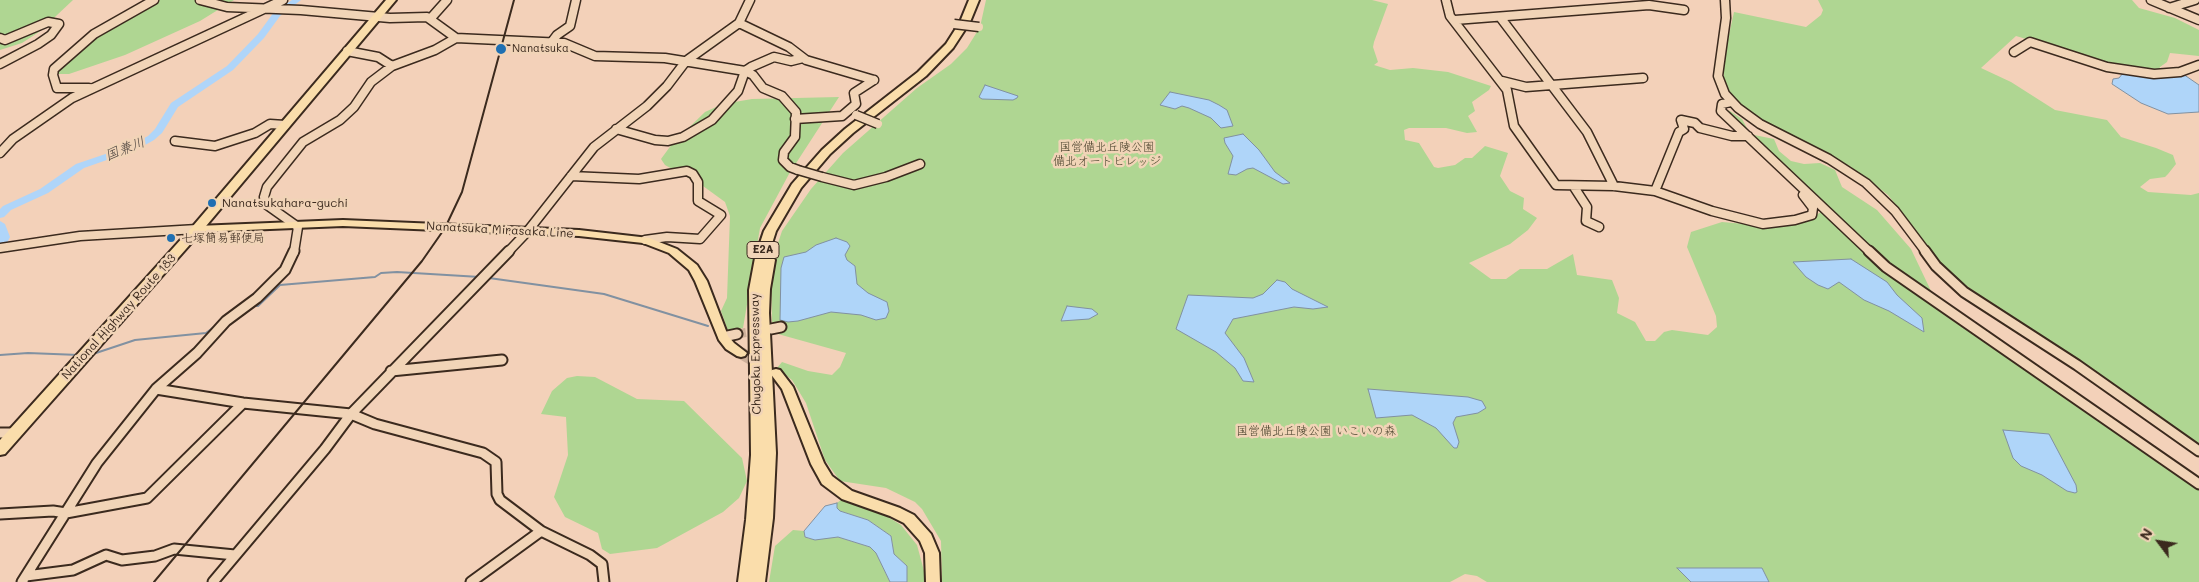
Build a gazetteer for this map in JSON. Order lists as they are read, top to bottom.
{
  "streets": {
    "highway": ["E2A", "National Highway Route 183", "Chugoku Expressway"],
    "main road": ["Nanatsuka Mirasaka Line"]
  },
  "crossings": [
    ["Nanatsuka Mirasaka Line", "National Highway Route 183"]
  ],
  "water": ["国兼川"],
  "parks": ["国営備北丘陵公園 備北オートビレッジ", "国営備北丘陵公園 いこいの森"],
  "places": ["Nanatsuka", "Nanatsukahara-guchi", "七塚簡易郵便局"],
  "north": "top left"
}
